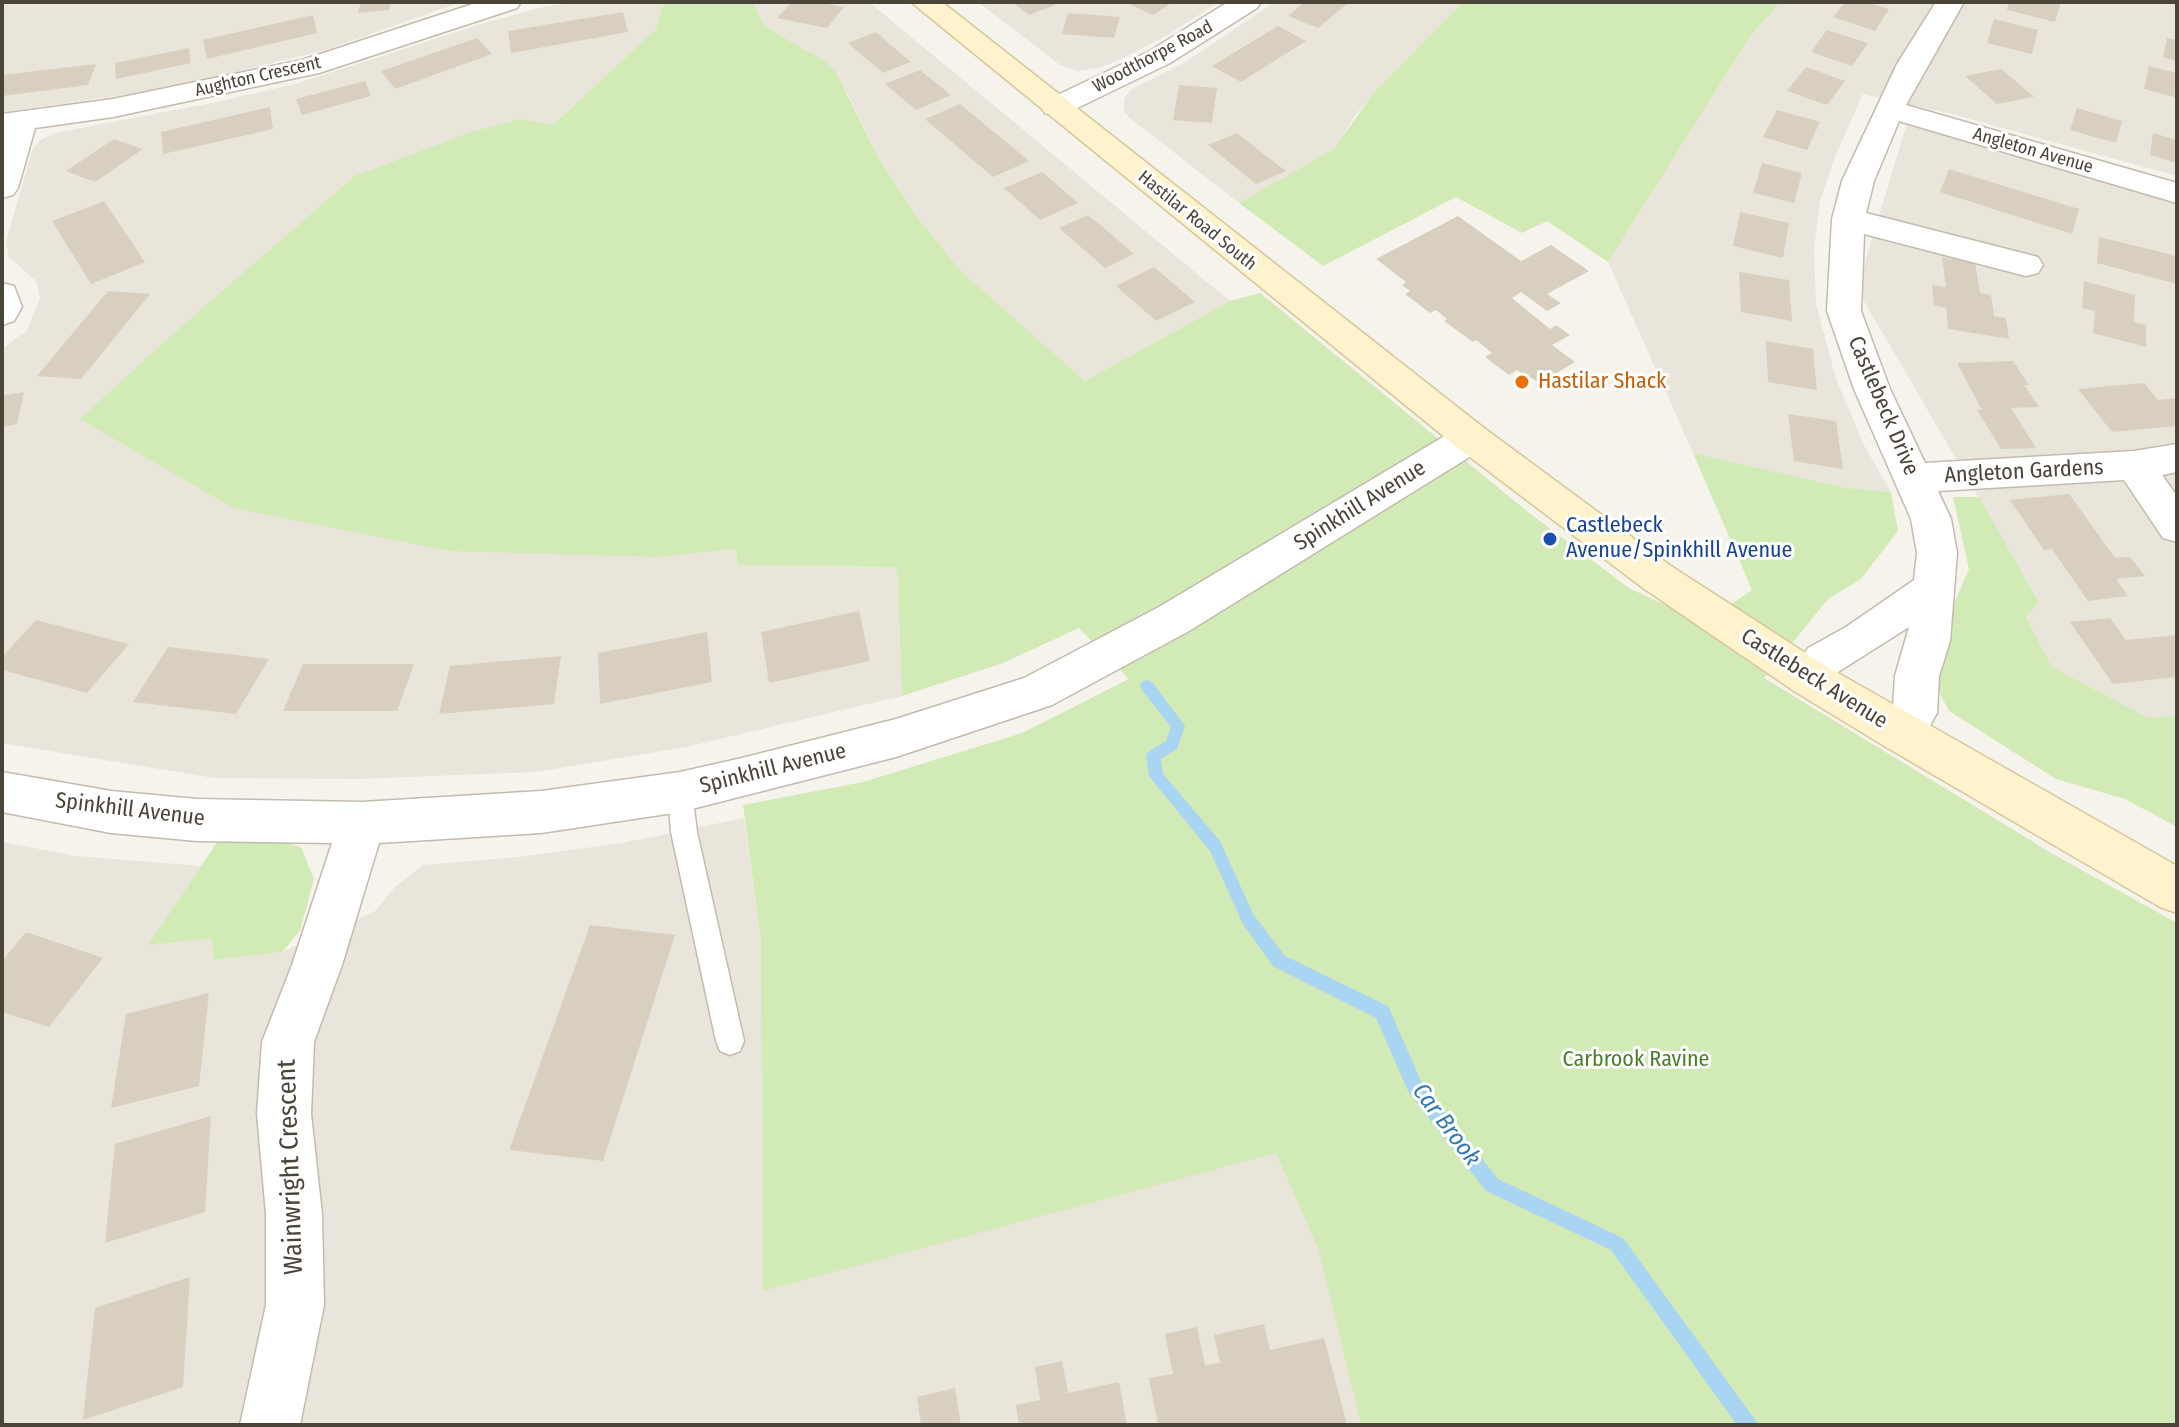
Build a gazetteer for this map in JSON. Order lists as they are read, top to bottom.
{
  "streets": {
    "street": [
      "Woodthorpe Road",
      "Aughton Crescent",
      "Angleton Avenue",
      "Hastilar Road South",
      "Castlebeck Drive",
      "Angleton Gardens",
      "Spinkhill Avenue",
      "Castlebeck Avenue",
      "Wainwright Crescent"
    ]
  },
  "crossings": [
    ["Woodthorpe Road", "Hastilar Road South"],
    ["Angleton Avenue", "Castlebeck Drive"],
    ["Hastilar Road South", "Spinkhill Avenue"],
    ["Hastilar Road South", "Castlebeck Avenue"],
    ["Castlebeck Drive", "Angleton Gardens"],
    ["Castlebeck Drive", "Castlebeck Avenue"],
    ["Spinkhill Avenue", "Castlebeck Avenue"],
    ["Spinkhill Avenue", "Wainwright Crescent"]
  ],
  "water": ["Car Brook"],
  "parks": ["Carbrook Ravine"],
  "places": ["Hastilar Shack", "Castlebeck Avenue/Spinkhill Avenue"]
}
